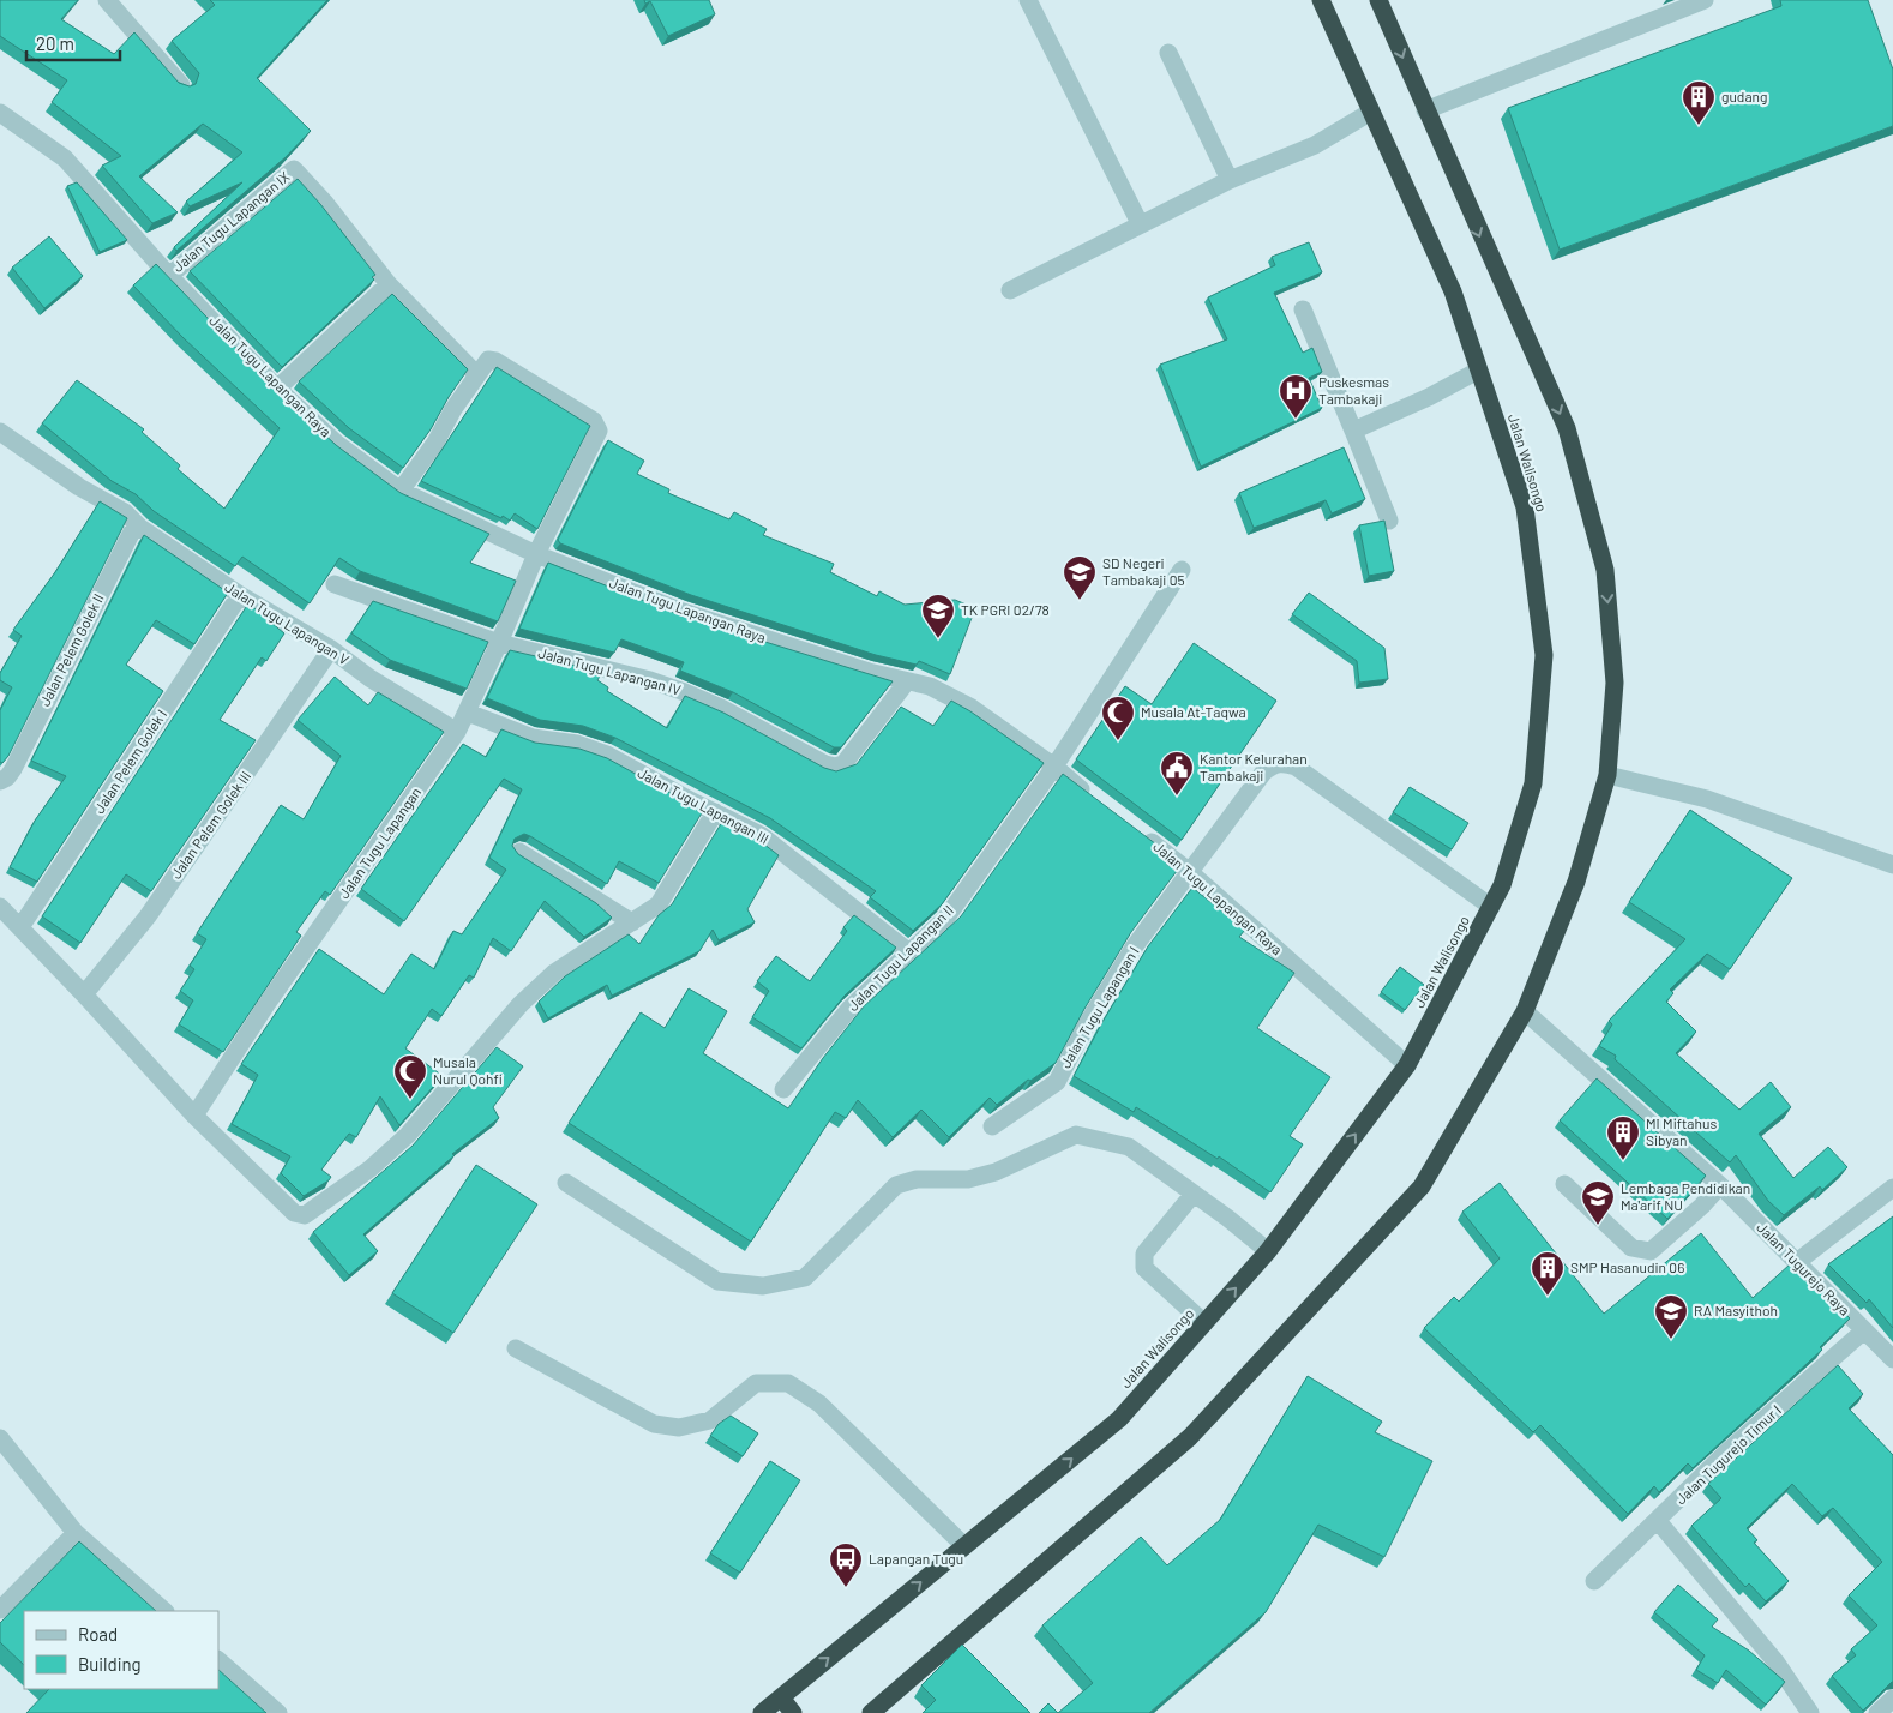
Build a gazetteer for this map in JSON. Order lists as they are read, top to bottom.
{
  "streets": {
    "highway": ["Jalan Walisongo"],
    "street": [
      "Jalan Tugu Lapangan IX",
      "Jalan Tugu Lapangan Raya",
      "Jalan Tugu Lapangan V",
      "Jalan Pelem Golek II",
      "Jalan Tugu Lapangan IV",
      "Jalan Pelem Golek I",
      "Jalan Tugu Lapangan III",
      "Jalan Pelem Golek III",
      "Jalan Tugu Lapangan",
      "Jalan Tugu Lapangan II",
      "Jalan Tugu Lapangan I",
      "Jalan Tugurejo Raya",
      "Jalan Tugurejo Timur I"
    ]
  },
  "crossings": [
    ["Jalan Tugu Lapangan IX", "Jalan Tugu Lapangan Raya"],
    ["Jalan Tugu Lapangan Raya", "Jalan Walisongo"],
    ["Jalan Tugu Lapangan Raya", "Jalan Tugu Lapangan IV"],
    ["Jalan Tugu Lapangan Raya", "Jalan Tugu Lapangan"],
    ["Jalan Tugu Lapangan Raya", "Jalan Tugu Lapangan II"],
    ["Jalan Tugu Lapangan Raya", "Jalan Tugu Lapangan I"],
    ["Jalan Walisongo", "Jalan Tugu Lapangan I"],
    ["Jalan Tugu Lapangan V", "Jalan Pelem Golek II"],
    ["Jalan Tugu Lapangan V", "Jalan Pelem Golek I"],
    ["Jalan Tugu Lapangan V", "Jalan Pelem Golek III"],
    ["Jalan Tugu Lapangan V", "Jalan Tugu Lapangan"],
    ["Jalan Tugu Lapangan IV", "Jalan Tugu Lapangan"],
    ["Jalan Tugu Lapangan III", "Jalan Tugu Lapangan"],
    ["Jalan Tugu Lapangan III", "Jalan Tugu Lapangan II"],
    ["Jalan Tugurejo Raya", "Jalan Tugurejo Timur I"]
  ],
  "places": {
    "building": ["gudang", "MI Miftahus Sibyan", "SMP Hasanudin 06"],
    "hospital": ["Puskesmas Tambakaji"],
    "school or university": [
      "SD Negeri Tambakaji 05",
      "TK PGRI 02/78",
      "Lembaga Pendidikan Ma'arif NU",
      "RA Masyithoh"
    ],
    "mosque": ["Musala At-Taqwa", "Musala Nurul Qohfi"],
    "public building": ["Kantor Kelurahan Tambakaji"],
    "bus stop": ["Lapangan Tugu"]
  },
  "legend": ["Road", "Building"],
  "scale_bar": "20 m"
}
